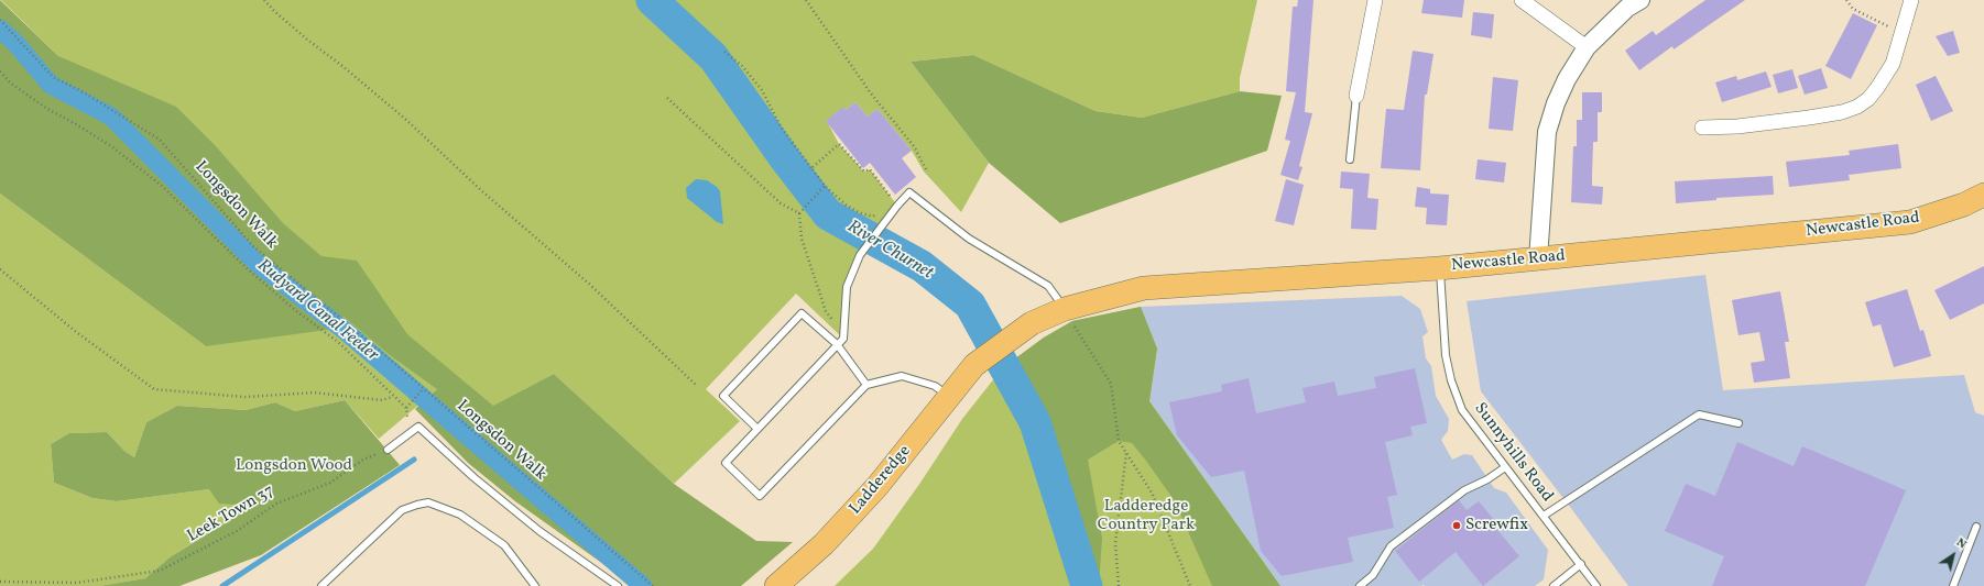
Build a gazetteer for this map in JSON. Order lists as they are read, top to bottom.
{
  "streets": {
    "highway": ["Newcastle Road", "Ladderedge"],
    "lane": ["Sunnyhills Road"],
    "path": ["Longsdon Walk", "Leek Town 37"]
  },
  "crossings": [
    ["Newcastle Road", "Sunnyhills Road"],
    ["Newcastle Road", "Ladderedge"]
  ],
  "water": ["River Churnet", "Rudyard Canal Feeder"],
  "parks": ["Longsdon Wood", "Ladderedge Country Park"],
  "places": ["Screwfix"],
  "north": "top right"
}
